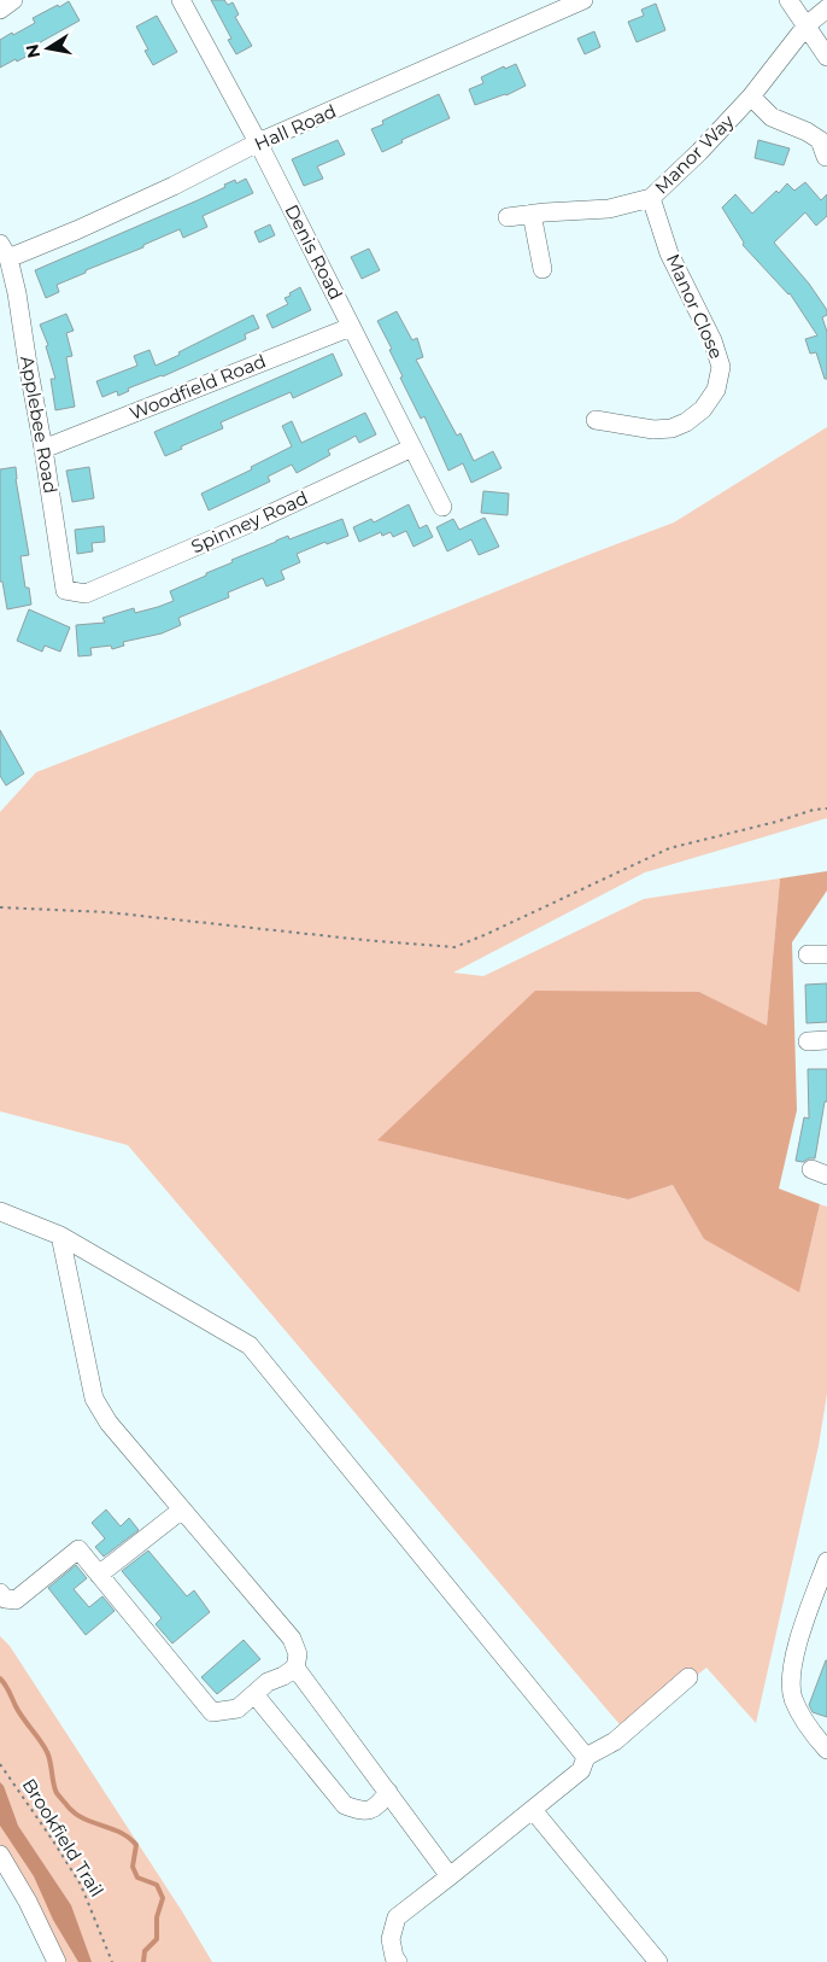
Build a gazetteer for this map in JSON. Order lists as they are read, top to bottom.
{
  "streets": {
    "street": [
      "Hall Road",
      "Manor Way",
      "Denis Road",
      "Manor Close",
      "Woodfield Road",
      "Applebee Road",
      "Spinney Road"
    ],
    "path": ["Brookfield Trail"]
  },
  "crossings": [
    ["Hall Road", "Denis Road"],
    ["Hall Road", "Applebee Road"],
    ["Manor Way", "Manor Close"],
    ["Denis Road", "Woodfield Road"],
    ["Denis Road", "Spinney Road"],
    ["Woodfield Road", "Applebee Road"],
    ["Applebee Road", "Spinney Road"]
  ],
  "north": "left"
}
